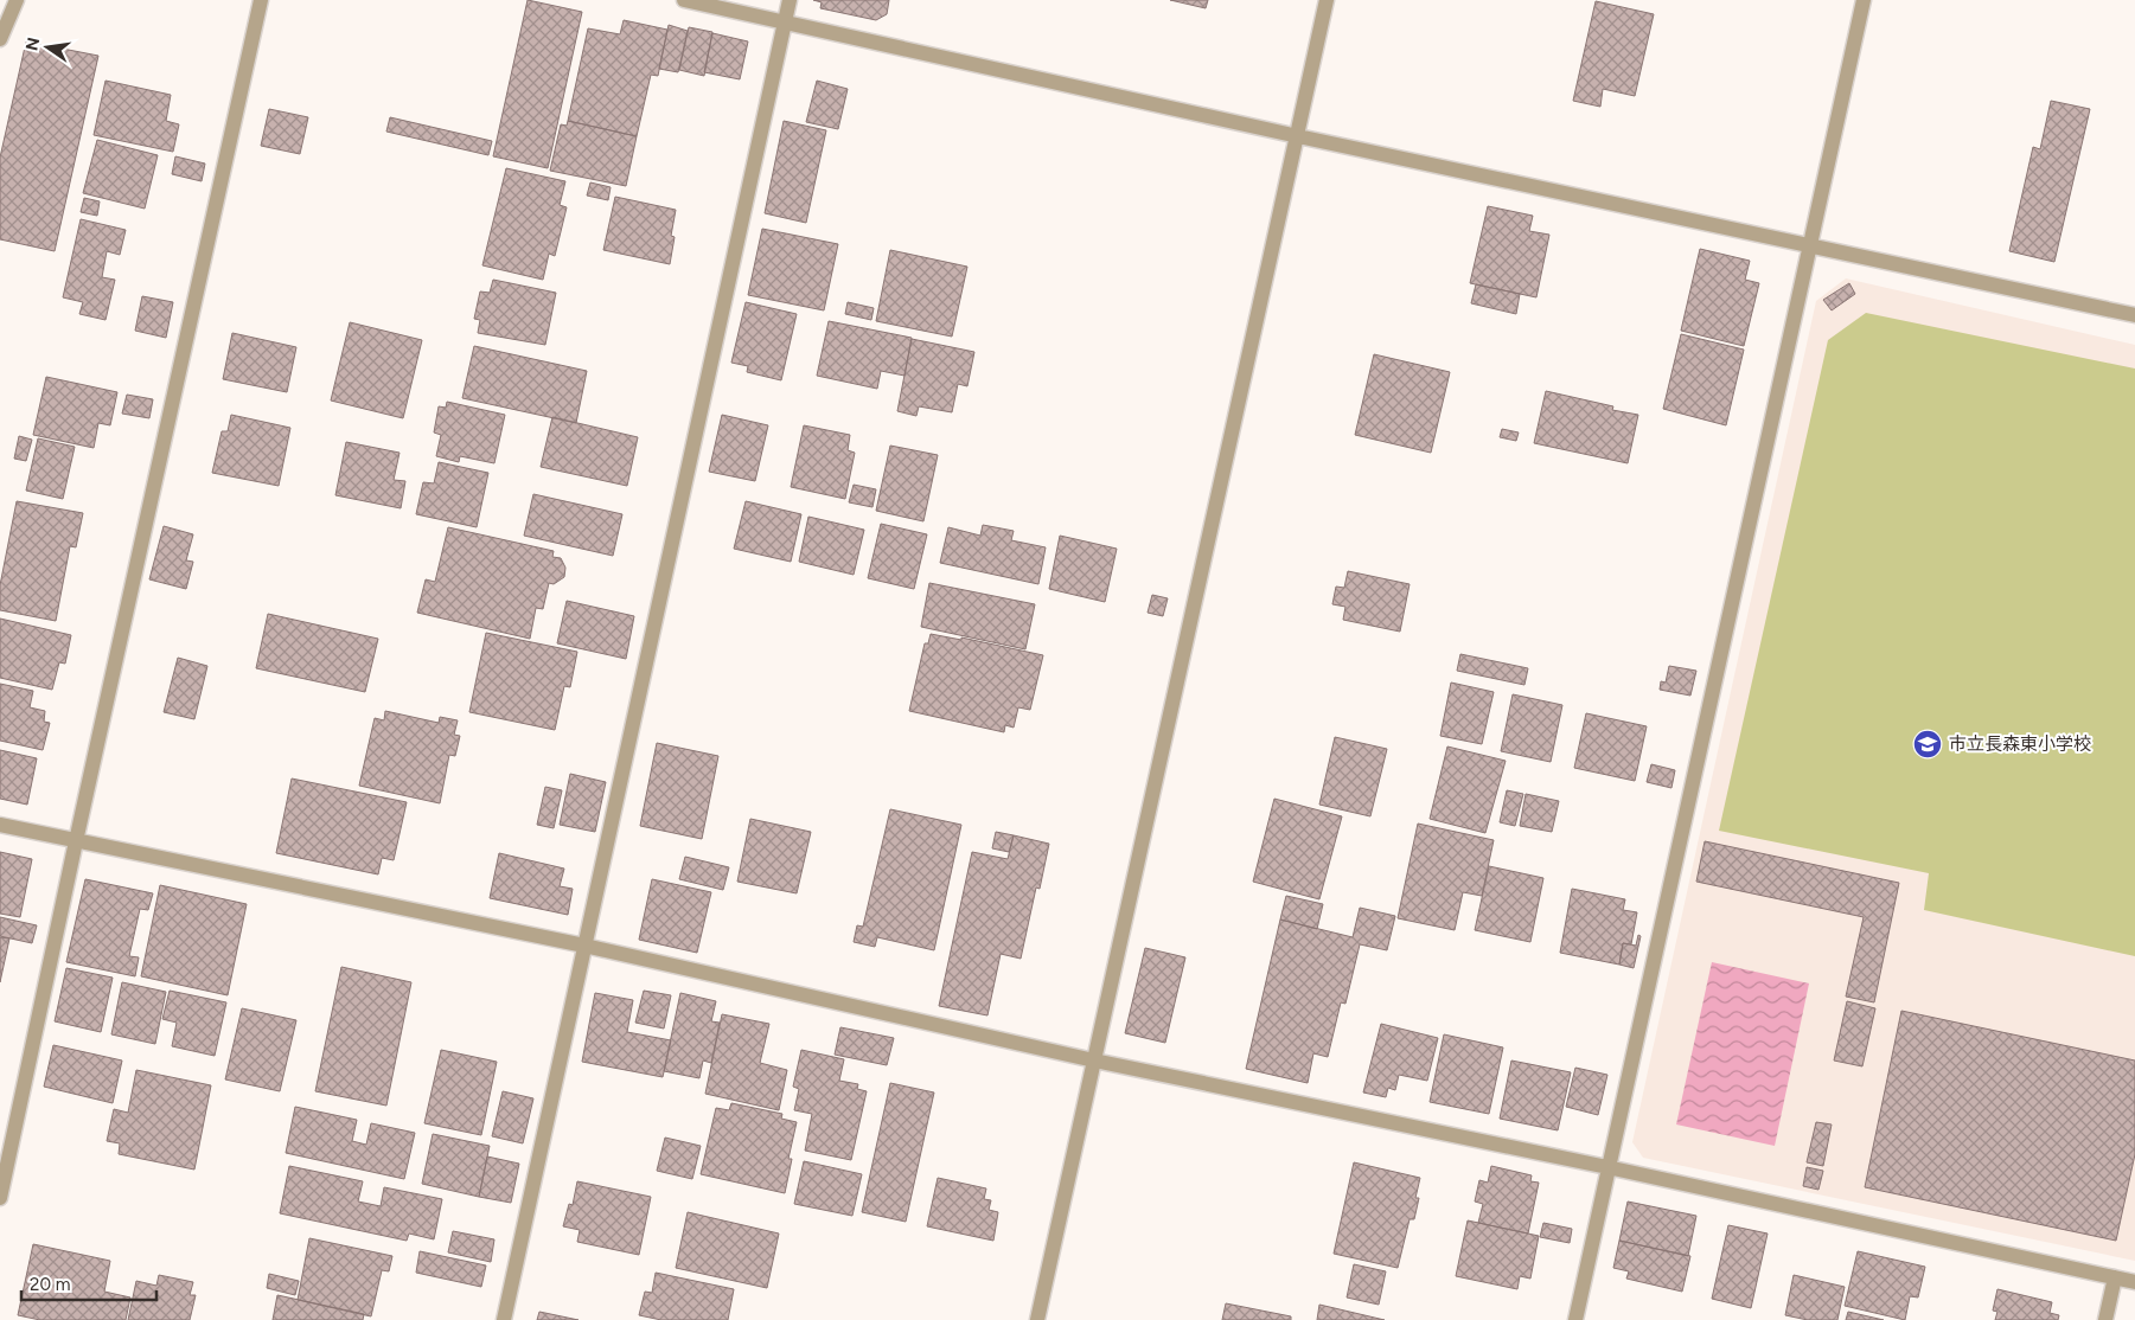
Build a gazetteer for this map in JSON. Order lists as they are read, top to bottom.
{
  "places": {
    "school or university": ["市立長森東小学校"]
  },
  "scale_bar": "20 m",
  "north": "left"
}
